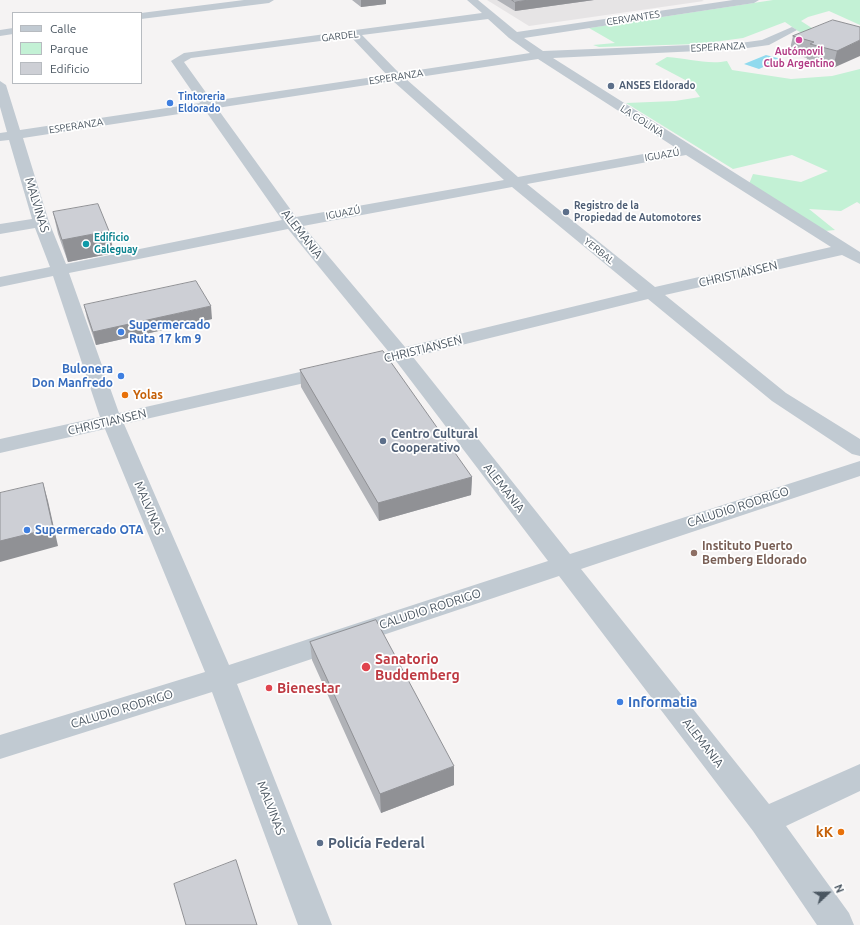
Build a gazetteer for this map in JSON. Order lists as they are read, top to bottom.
{
  "streets": {
    "street": [
      "CERVANTES",
      "GARDEL",
      "ESPERANZA",
      "LA COLINA",
      "IGUAZÚ",
      "MALVINAS",
      "ALEMANIA",
      "YERBAL",
      "CHRISTIANSEN",
      "CALUDIO RODRIGO"
    ]
  },
  "crossings": [
    ["CERVANTES", "LA COLINA"],
    ["GARDEL", "LA COLINA"],
    ["GARDEL", "ALEMANIA"],
    ["GARDEL", "YERBAL"],
    ["ESPERANZA", "LA COLINA"],
    ["ESPERANZA", "MALVINAS"],
    ["ESPERANZA", "ALEMANIA"],
    ["ESPERANZA", "YERBAL"],
    ["LA COLINA", "IGUAZÚ"],
    ["LA COLINA", "CHRISTIANSEN"],
    ["IGUAZÚ", "MALVINAS"],
    ["IGUAZÚ", "ALEMANIA"],
    ["IGUAZÚ", "YERBAL"],
    ["MALVINAS", "CHRISTIANSEN"],
    ["MALVINAS", "CALUDIO RODRIGO"],
    ["ALEMANIA", "CHRISTIANSEN"],
    ["ALEMANIA", "CALUDIO RODRIGO"],
    ["YERBAL", "CHRISTIANSEN"]
  ],
  "places": [
    "Autómovil Club Argentino",
    "ANSES Eldorado",
    "Tintoreria Eldorado",
    "Registro de la Propiedad de Automotores",
    "Edificio Galeguay",
    "Supermercado Ruta 17 km 9",
    "Bulonera Don Manfredo",
    "Yolas",
    "Centro Cultural Cooperativo",
    "Supermercado OTA",
    "Instituto Puerto Bemberg Eldorado",
    "Sanatorio Buddemberg",
    "Bienestar",
    "Informatia",
    "kK",
    "Policía Federal"
  ],
  "legend": ["Calle", "Parque", "Edificio"],
  "north": "right"
}
